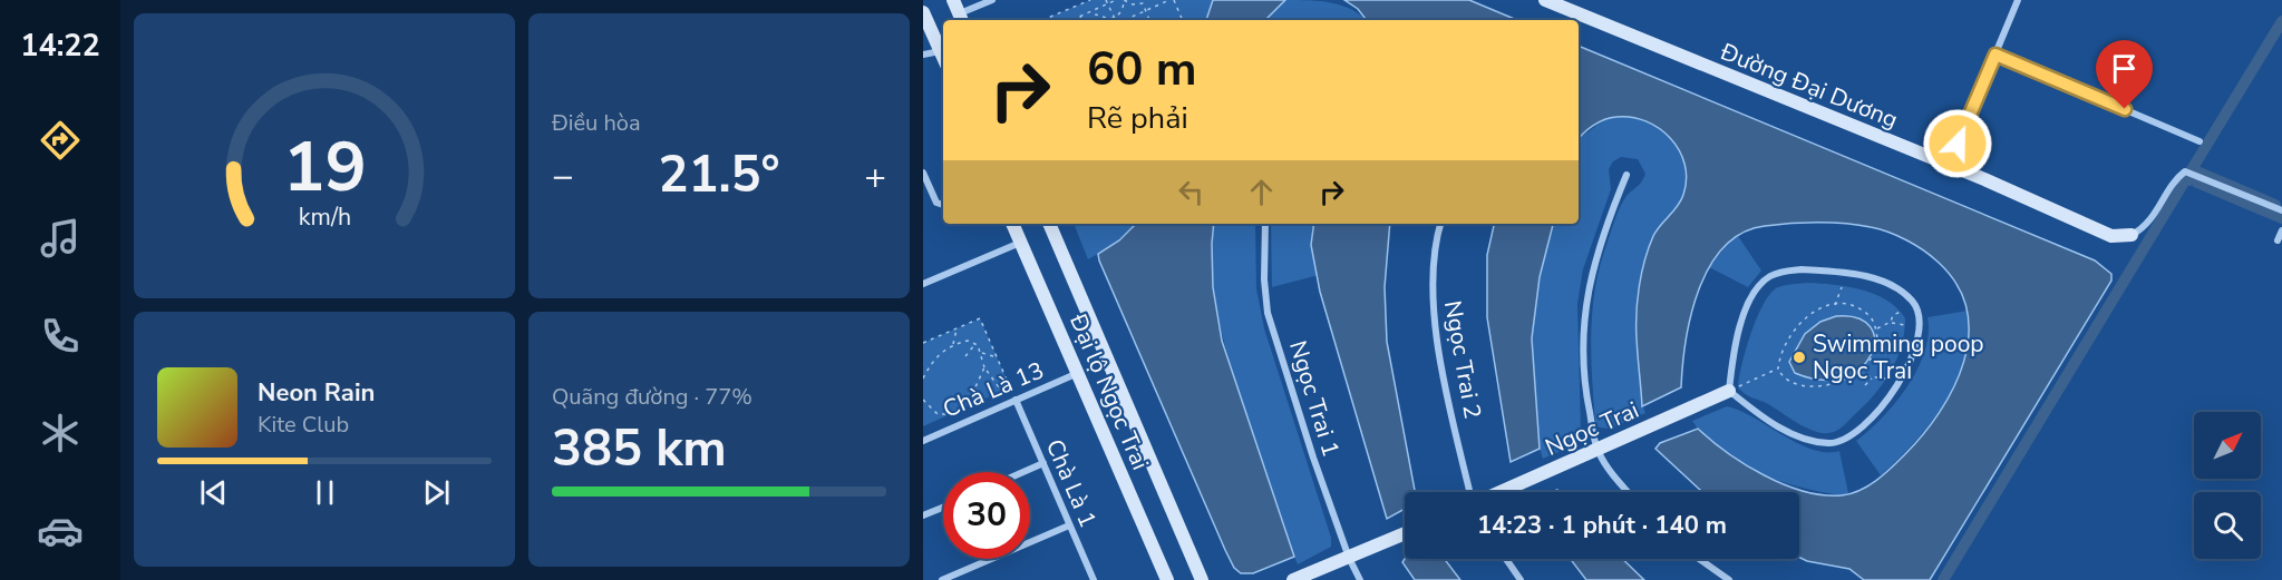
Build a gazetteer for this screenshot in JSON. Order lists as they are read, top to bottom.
{
  "streets": {
    "street": [
      "Đường Đại Dương",
      "Ngọc Trai 2",
      "Chà Là 13",
      "Đại lộ Ngọc Trai",
      "Ngọc Trai 1",
      "Ngọc Trai",
      "Chà Là 1"
    ]
  },
  "crossings": [
    ["Chà Là 13", "Đại lộ Ngọc Trai"],
    ["Chà Là 13", "Chà Là 1"]
  ],
  "places": ["Swimming poop Ngọc Trai"],
  "north": "top right",
  "page": {
    "tabs": "14:22",
    "tile": [
      "Điều hòa",
      ["Quãng đường · 77%", "385 km"]
    ],
    "turn": ["60 m", "Rẽ phải"],
    "heat": ["−", "21.5°", "+"],
    "song": ["Neon Rain", "Kite Club"],
    "limit": "30",
    "trip": "14:23 · 1 phút · 140 m",
    "gauge": ["19", "km/h"]
  }
}
